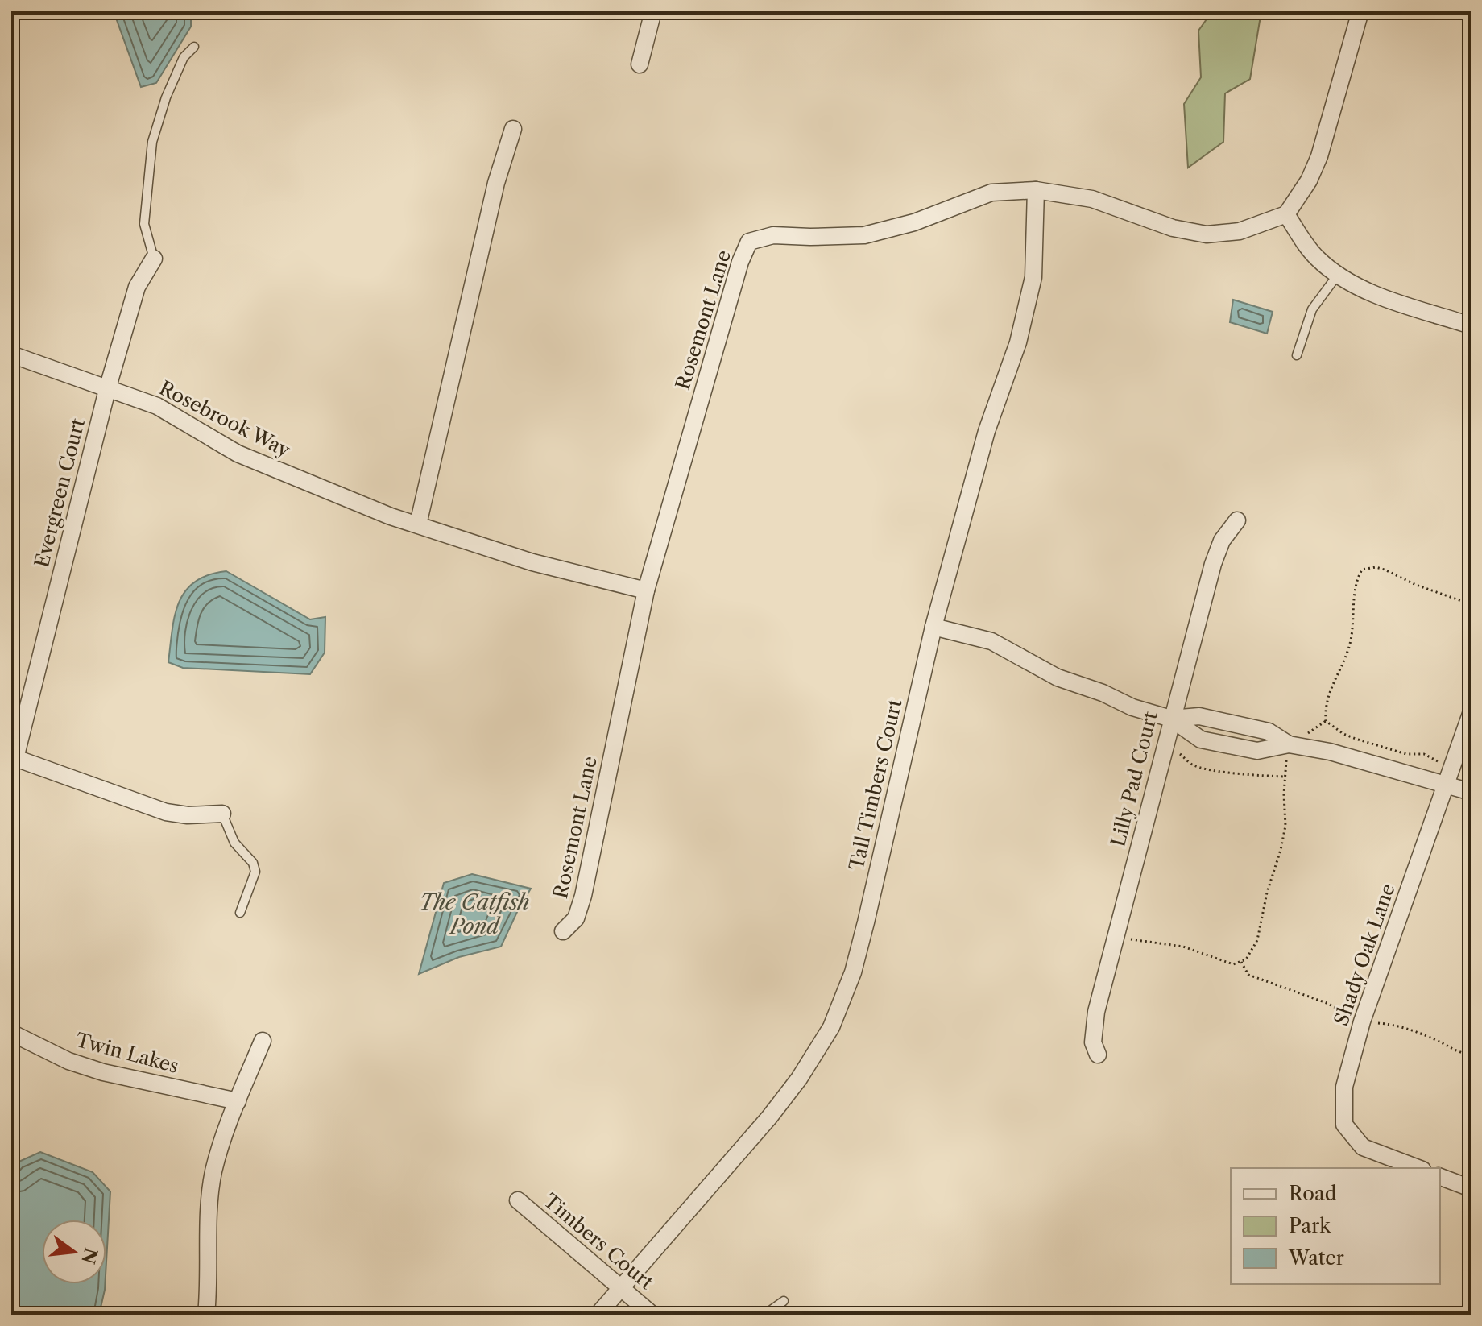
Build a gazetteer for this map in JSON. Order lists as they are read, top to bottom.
{
  "streets": {
    "street": [
      "Rosemont Lane",
      "Rosebrook Way",
      "Evergreen Court",
      "Lilly Pad Court",
      "Tall Timbers Court",
      "Shady Oak Lane",
      "Twin Lakes",
      "Timbers Court"
    ]
  },
  "crossings": [
    ["Rosemont Lane", "Rosebrook Way"],
    ["Rosemont Lane", "Tall Timbers Court"],
    ["Rosebrook Way", "Evergreen Court"],
    ["Tall Timbers Court", "Timbers Court"]
  ],
  "water": ["The Catfish Pond"],
  "legend": ["Road", "Park", "Water"],
  "north": "right"
}
